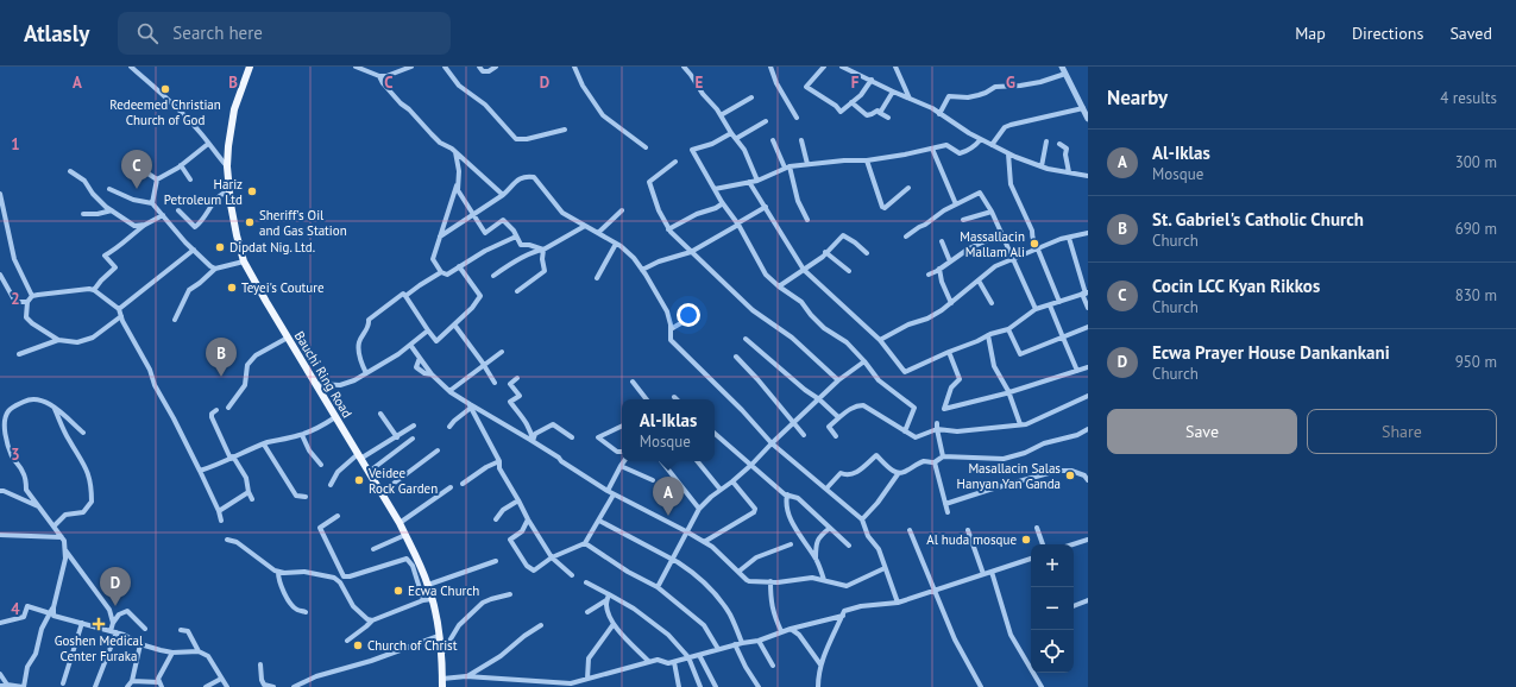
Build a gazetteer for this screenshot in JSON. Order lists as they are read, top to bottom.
{
  "streets": {
    "main road": ["Bauchi Ring Road"]
  },
  "places": {
    "other": [
      "Redeemed Christian Church of God",
      "Hariz Petroleum Ltd",
      "Sheriff's Oil and Gas Station",
      "Massallacin Mallam Ali",
      "Dipdat Nig. Ltd.",
      "Teyei's Couture",
      "Masallacin Salas Hanyan Yan Ganda",
      "Veidee Rock Garden",
      "Al huda mosque",
      "Ecwa Church",
      "Church of Christ"
    ],
    "health": ["Goshen Medical Center Furaka"]
  },
  "page": {
    "header": "Atlasly",
    "search": "Search here",
    "nav": ["Map", "Directions", "Saved"],
    "heading": ["Nearby", "4 results"],
    "list": [
      {
        "mark": "A",
        "name": "Al-Iklas",
        "note": "Mosque",
        "value": "300 m"
      },
      {
        "mark": "B",
        "name": "St. Gabriel's Catholic Church",
        "note": "Church",
        "value": "690 m"
      },
      {
        "mark": "C",
        "name": "Cocin LCC Kyan Rikkos",
        "note": "Church",
        "value": "830 m"
      },
      {
        "mark": "D",
        "name": "Ecwa Prayer House Dankankani",
        "note": "Church",
        "value": "950 m"
      }
    ],
    "pins": [
      "C",
      "B",
      "A",
      "D"
    ],
    "buttons": ["Save", "Share"],
    "popup": ["Al-Iklas", "Mosque"],
    "map_buttons": ["+", "−"]
  },
  "grid": {
    "columns": [
      "A",
      "B",
      "C",
      "D",
      "E",
      "F",
      "G"
    ],
    "rows": [
      "1",
      "2",
      "3",
      "4"
    ]
  }
}
